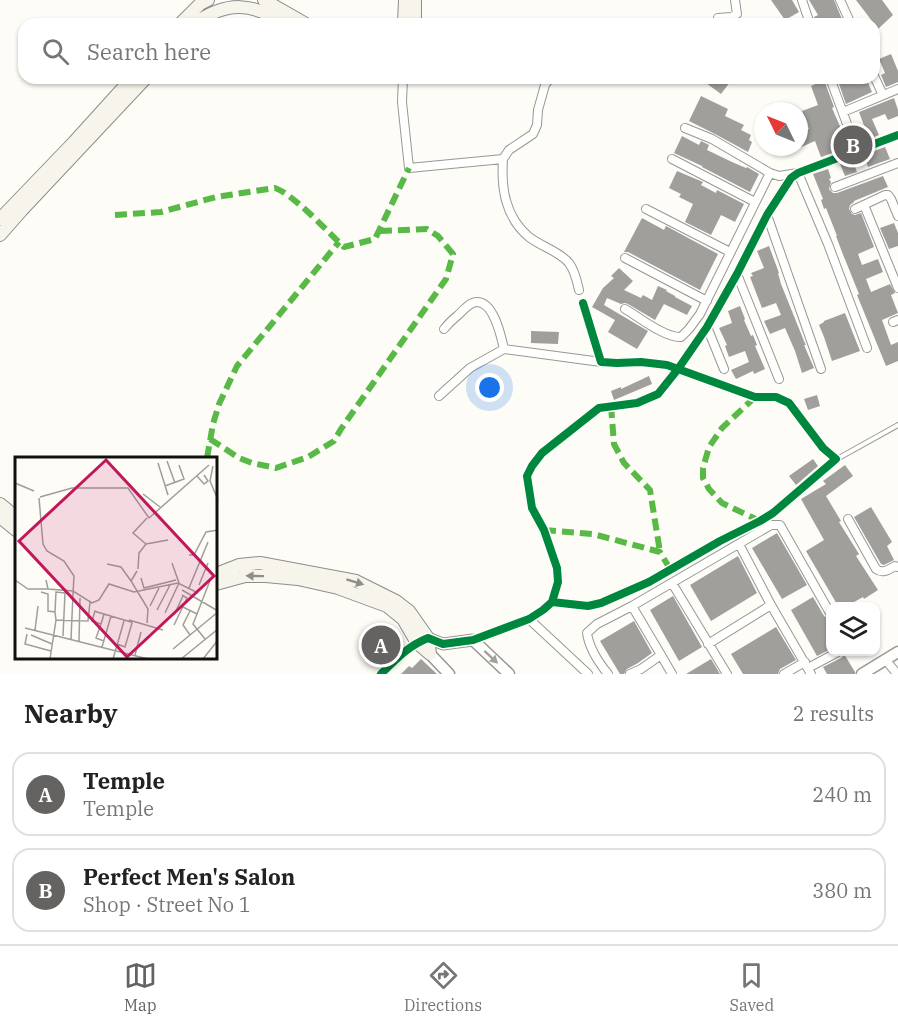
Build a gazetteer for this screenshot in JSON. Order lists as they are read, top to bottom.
{
  "north": "top left",
  "page": {
    "search": "Search here",
    "pins": ["B", "A"],
    "heading": ["Nearby", "2 results"],
    "list": [
      {
        "mark": "A",
        "name": "Temple",
        "note": "Temple",
        "value": "240 m"
      },
      {
        "mark": "B",
        "name": "Perfect Men's Salon",
        "note": "Shop · Street No 1",
        "value": "380 m"
      }
    ],
    "nav": ["Map", "Directions", "Saved"]
  }
}
